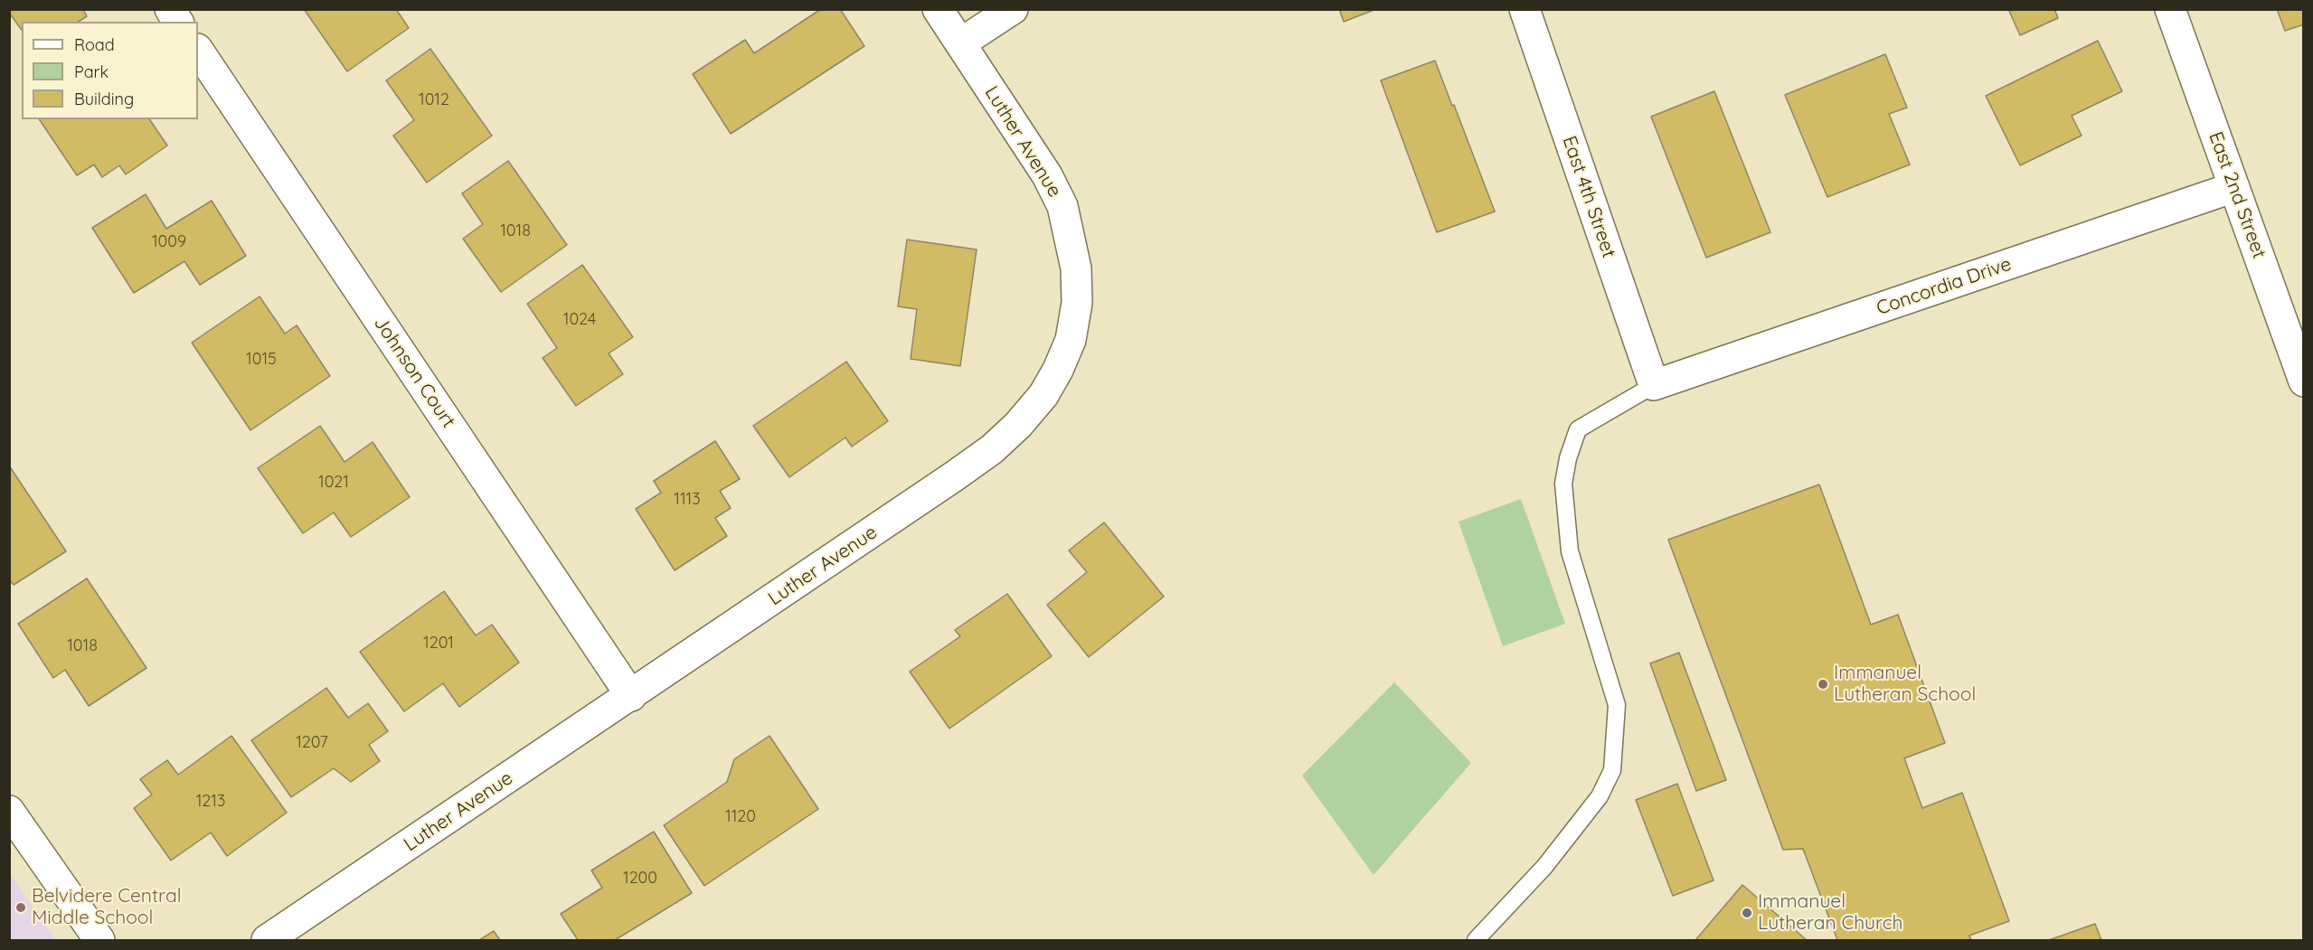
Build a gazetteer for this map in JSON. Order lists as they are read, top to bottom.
{
  "streets": {
    "street": [
      "Luther Avenue",
      "East 2nd Street",
      "East 4th Street",
      "Concordia Drive",
      "Johnson Court"
    ]
  },
  "crossings": [
    ["Luther Avenue", "Johnson Court"],
    ["East 2nd Street", "Concordia Drive"],
    ["East 4th Street", "Concordia Drive"]
  ],
  "places": ["Immanuel Lutheran School", "Belvidere Central Middle School", "Immanuel Lutheran Church"],
  "house_numbers": [
    "1012",
    "1018",
    "1009",
    "1024",
    "1015",
    "1021",
    "1113",
    "1201",
    "1018",
    "1207",
    "1213",
    "1120",
    "1200"
  ],
  "legend": ["Road", "Park", "Building"]
}
